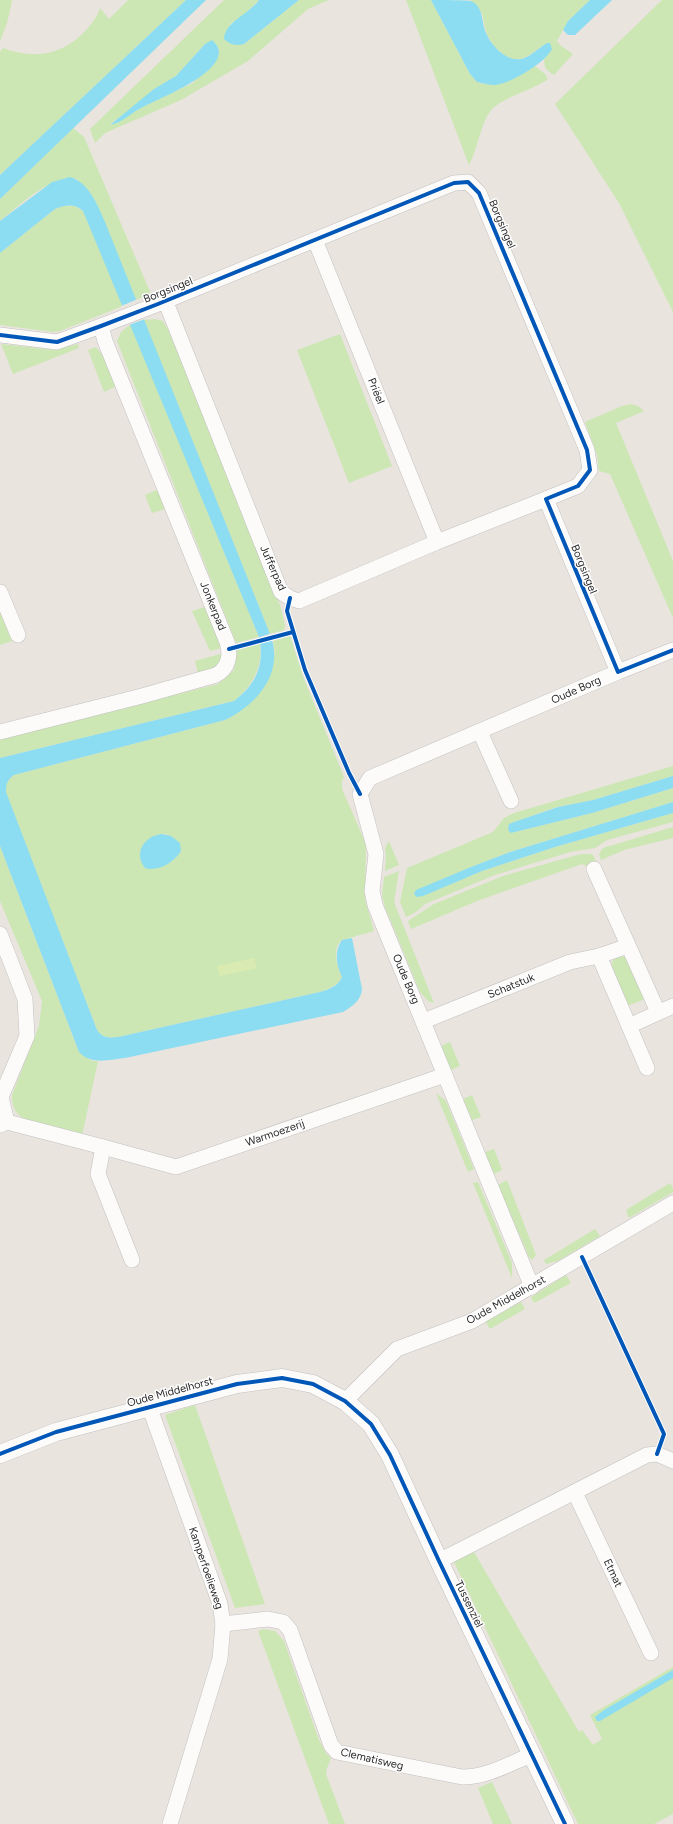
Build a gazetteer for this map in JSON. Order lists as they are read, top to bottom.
{
  "streets": {
    "street": [
      "Borgsingel",
      "Priëel",
      "Jufferpad",
      "Jonkerpad",
      "Oude Borg",
      "Schatstuk",
      "Warmoezerij",
      "Oude Middelhorst",
      "Kamperfoelieweg",
      "Etmat",
      "Tussenziel",
      "Clematisweg"
    ]
  },
  "crossings": [
    ["Borgsingel", "Priëel"],
    ["Borgsingel", "Jufferpad"],
    ["Borgsingel", "Jonkerpad"],
    ["Borgsingel", "Oude Borg"],
    ["Priëel", "Jufferpad"],
    ["Oude Borg", "Schatstuk"],
    ["Oude Borg", "Warmoezerij"],
    ["Oude Borg", "Oude Middelhorst"],
    ["Oude Middelhorst", "Kamperfoelieweg"],
    ["Oude Middelhorst", "Tussenziel"],
    ["Kamperfoelieweg", "Clematisweg"],
    ["Tussenziel", "Clematisweg"]
  ]
}
